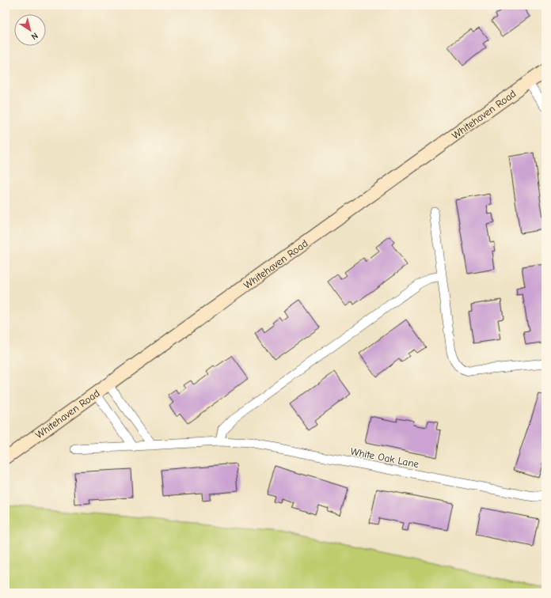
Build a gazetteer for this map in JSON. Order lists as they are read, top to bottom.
{
  "streets": {
    "street": ["Whitehaven Road", "White Oak Lane"]
  },
  "north": "bottom right"
}
